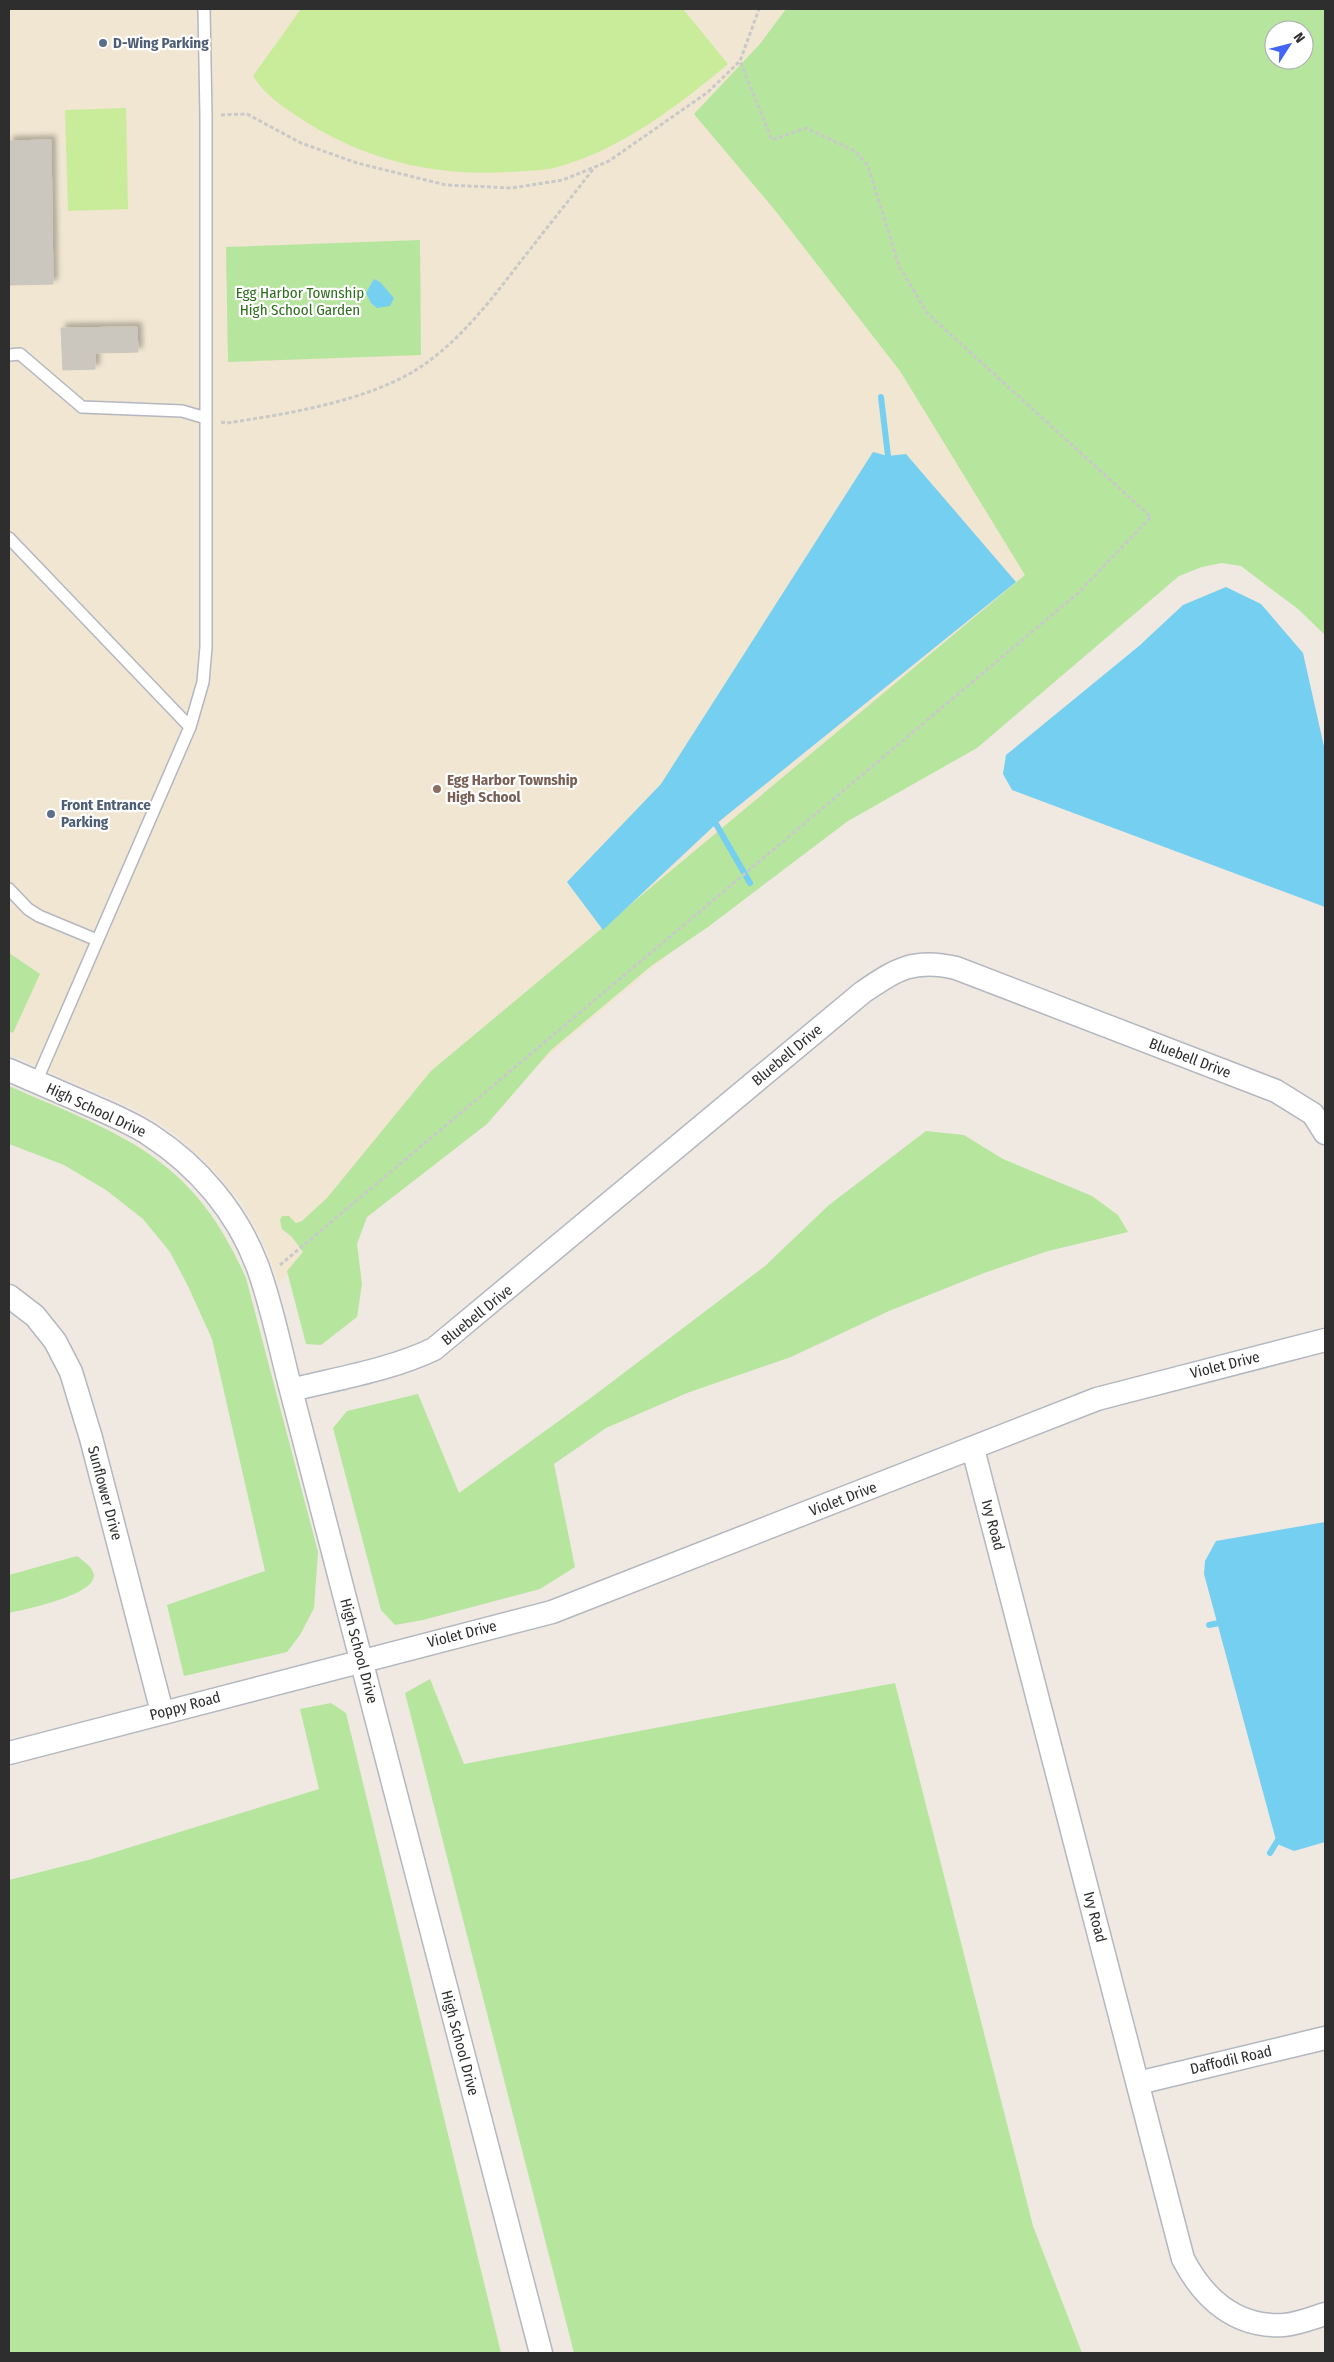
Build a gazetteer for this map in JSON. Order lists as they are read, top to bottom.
{
  "streets": {
    "street": [
      "Bluebell Drive",
      "High School Drive",
      "Violet Drive",
      "Sunflower Drive",
      "Ivy Road",
      "Poppy Road",
      "Daffodil Road"
    ]
  },
  "crossings": [
    ["Bluebell Drive", "High School Drive"],
    ["High School Drive", "Violet Drive"],
    ["High School Drive", "Poppy Road"],
    ["Violet Drive", "Ivy Road"],
    ["Violet Drive", "Poppy Road"],
    ["Sunflower Drive", "Poppy Road"],
    ["Ivy Road", "Daffodil Road"]
  ],
  "parks": ["Egg Harbor Township High School Garden"],
  "places": ["D-Wing Parking", "Egg Harbor Township High School", "Front Entrance Parking"],
  "north": "top right"
}
